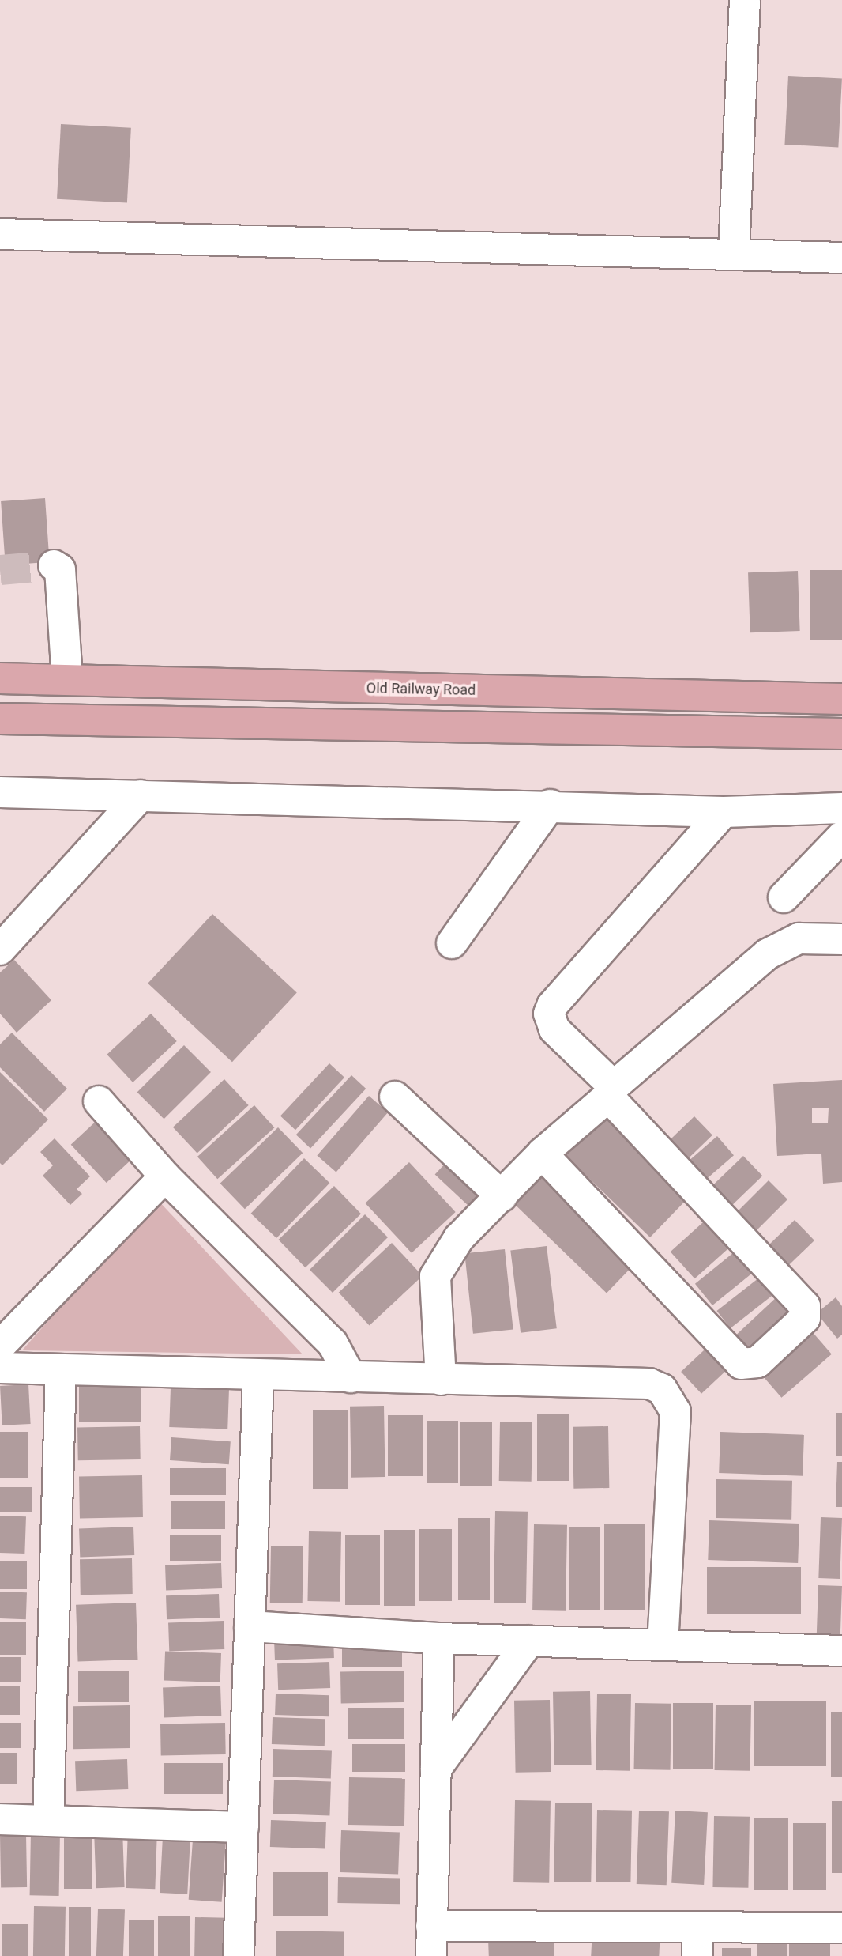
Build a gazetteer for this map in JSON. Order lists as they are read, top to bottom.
{
  "streets": {
    "main road": ["Old Railway Road"]
  }
}
